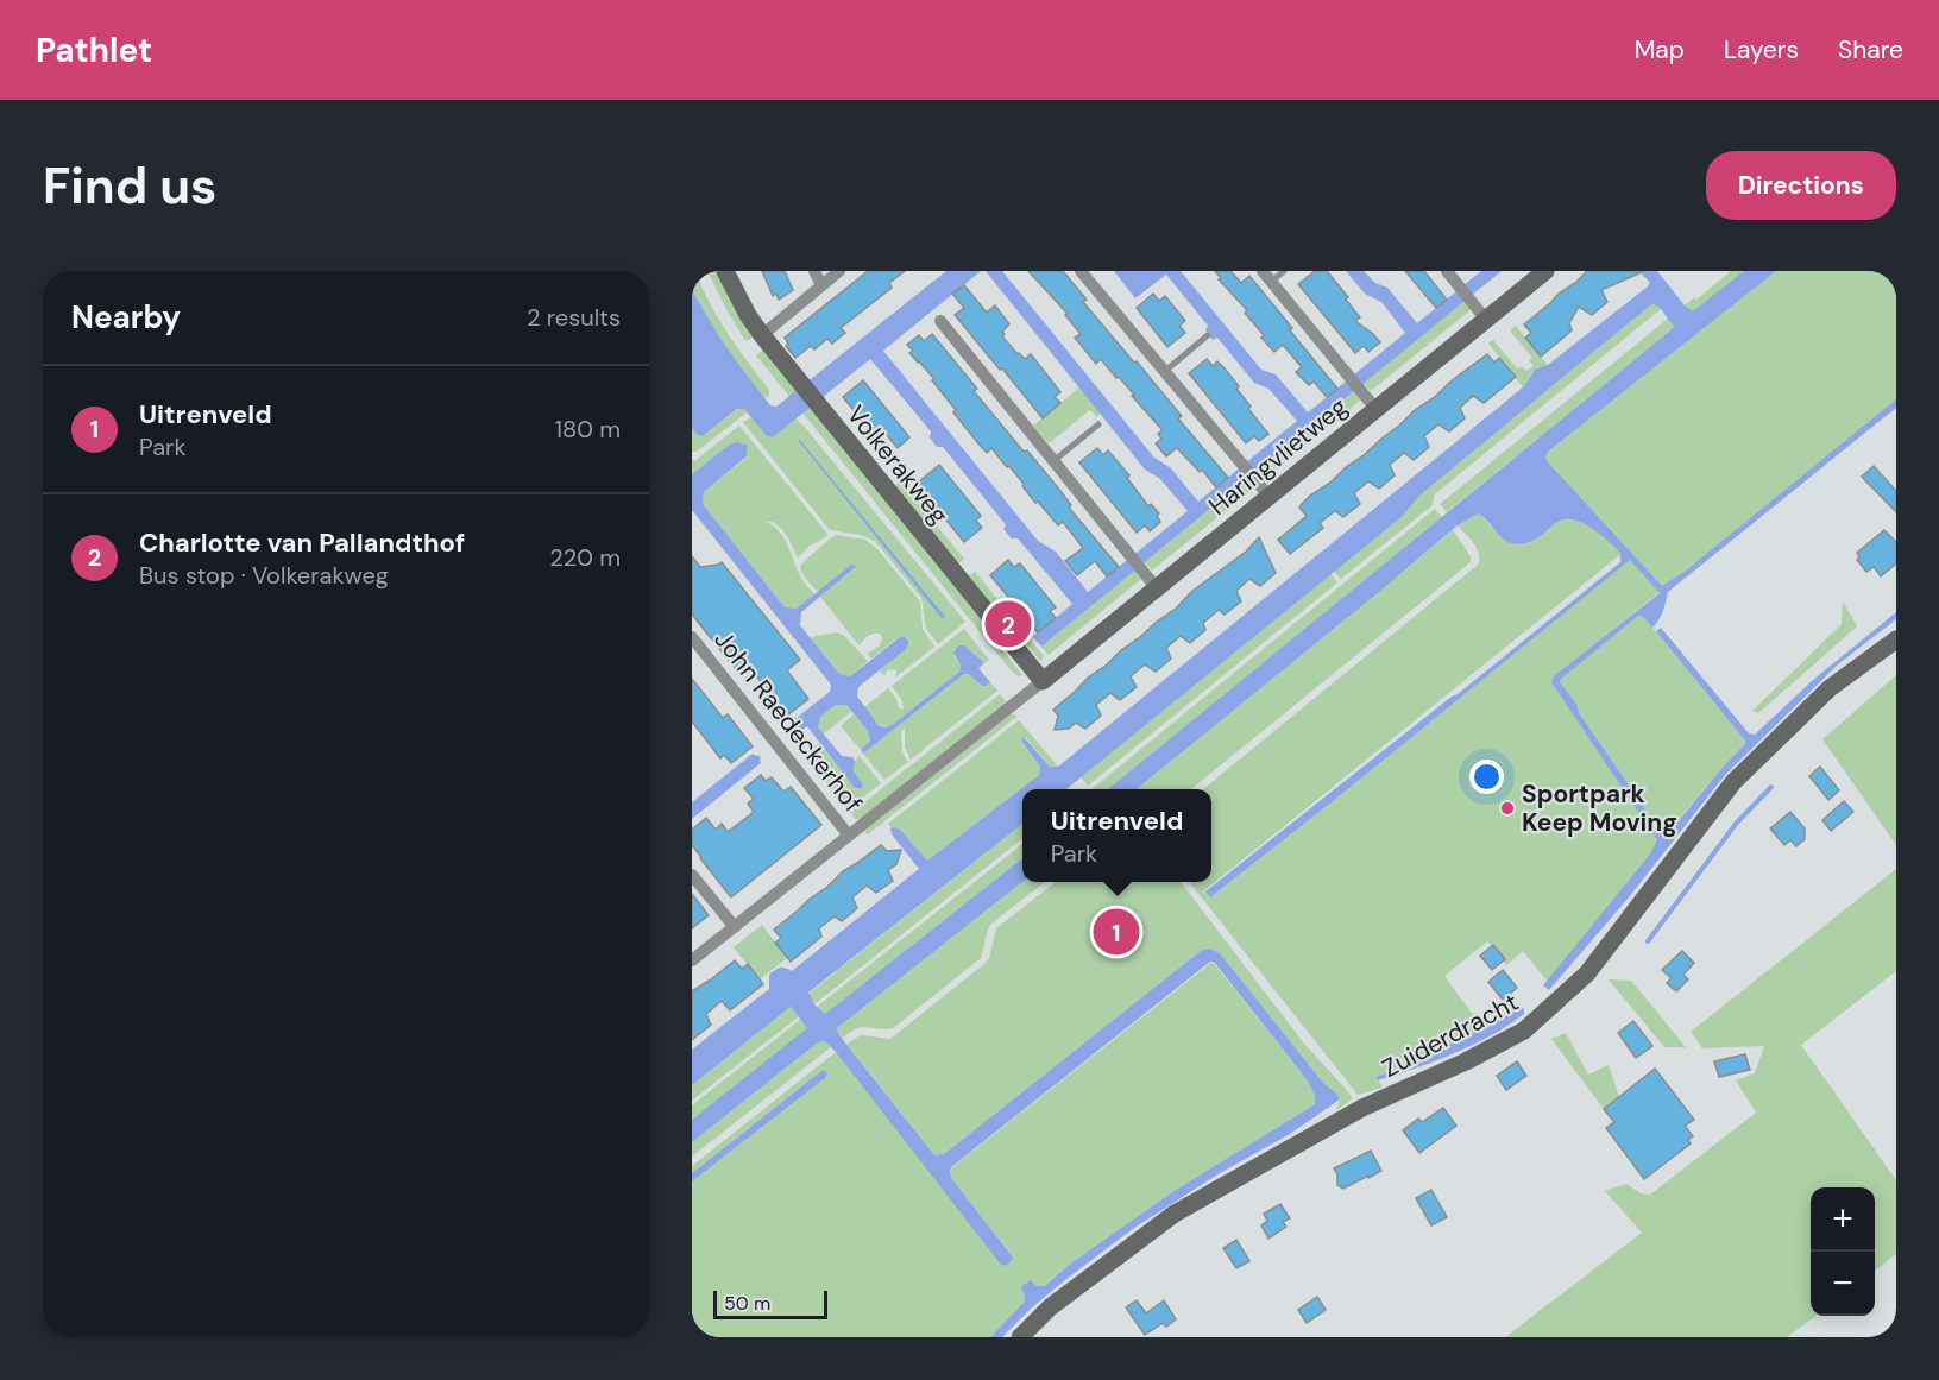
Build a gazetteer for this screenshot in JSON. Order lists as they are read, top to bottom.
{
  "streets": {
    "street": [
      "Haringvlietweg",
      "Volkerakweg",
      "John Raedeckerhof",
      "Zuiderdracht"
    ]
  },
  "crossings": [
    ["Haringvlietweg", "Volkerakweg"],
    ["Haringvlietweg", "John Raedeckerhof"],
    ["Volkerakweg", "John Raedeckerhof"]
  ],
  "places": ["Sportpark Keep Moving"],
  "scale_bar": "50 m",
  "page": {
    "header": "Pathlet",
    "nav": ["Map", "Layers", "Share"],
    "buttons": "Directions",
    "title": "Find us",
    "heading": ["Nearby", "2 results"],
    "list": [
      {
        "mark": "1",
        "name": "Uitrenveld",
        "note": "Park",
        "value": "180 m"
      },
      {
        "mark": "2",
        "name": "Charlotte van Pallandthof",
        "note": "Bus stop · Volkerakweg",
        "value": "220 m"
      }
    ],
    "pins": ["2", "1"],
    "popup": ["Uitrenveld", "Park"],
    "map_buttons": ["+", "−"],
    "scale": "50 m"
  }
}
